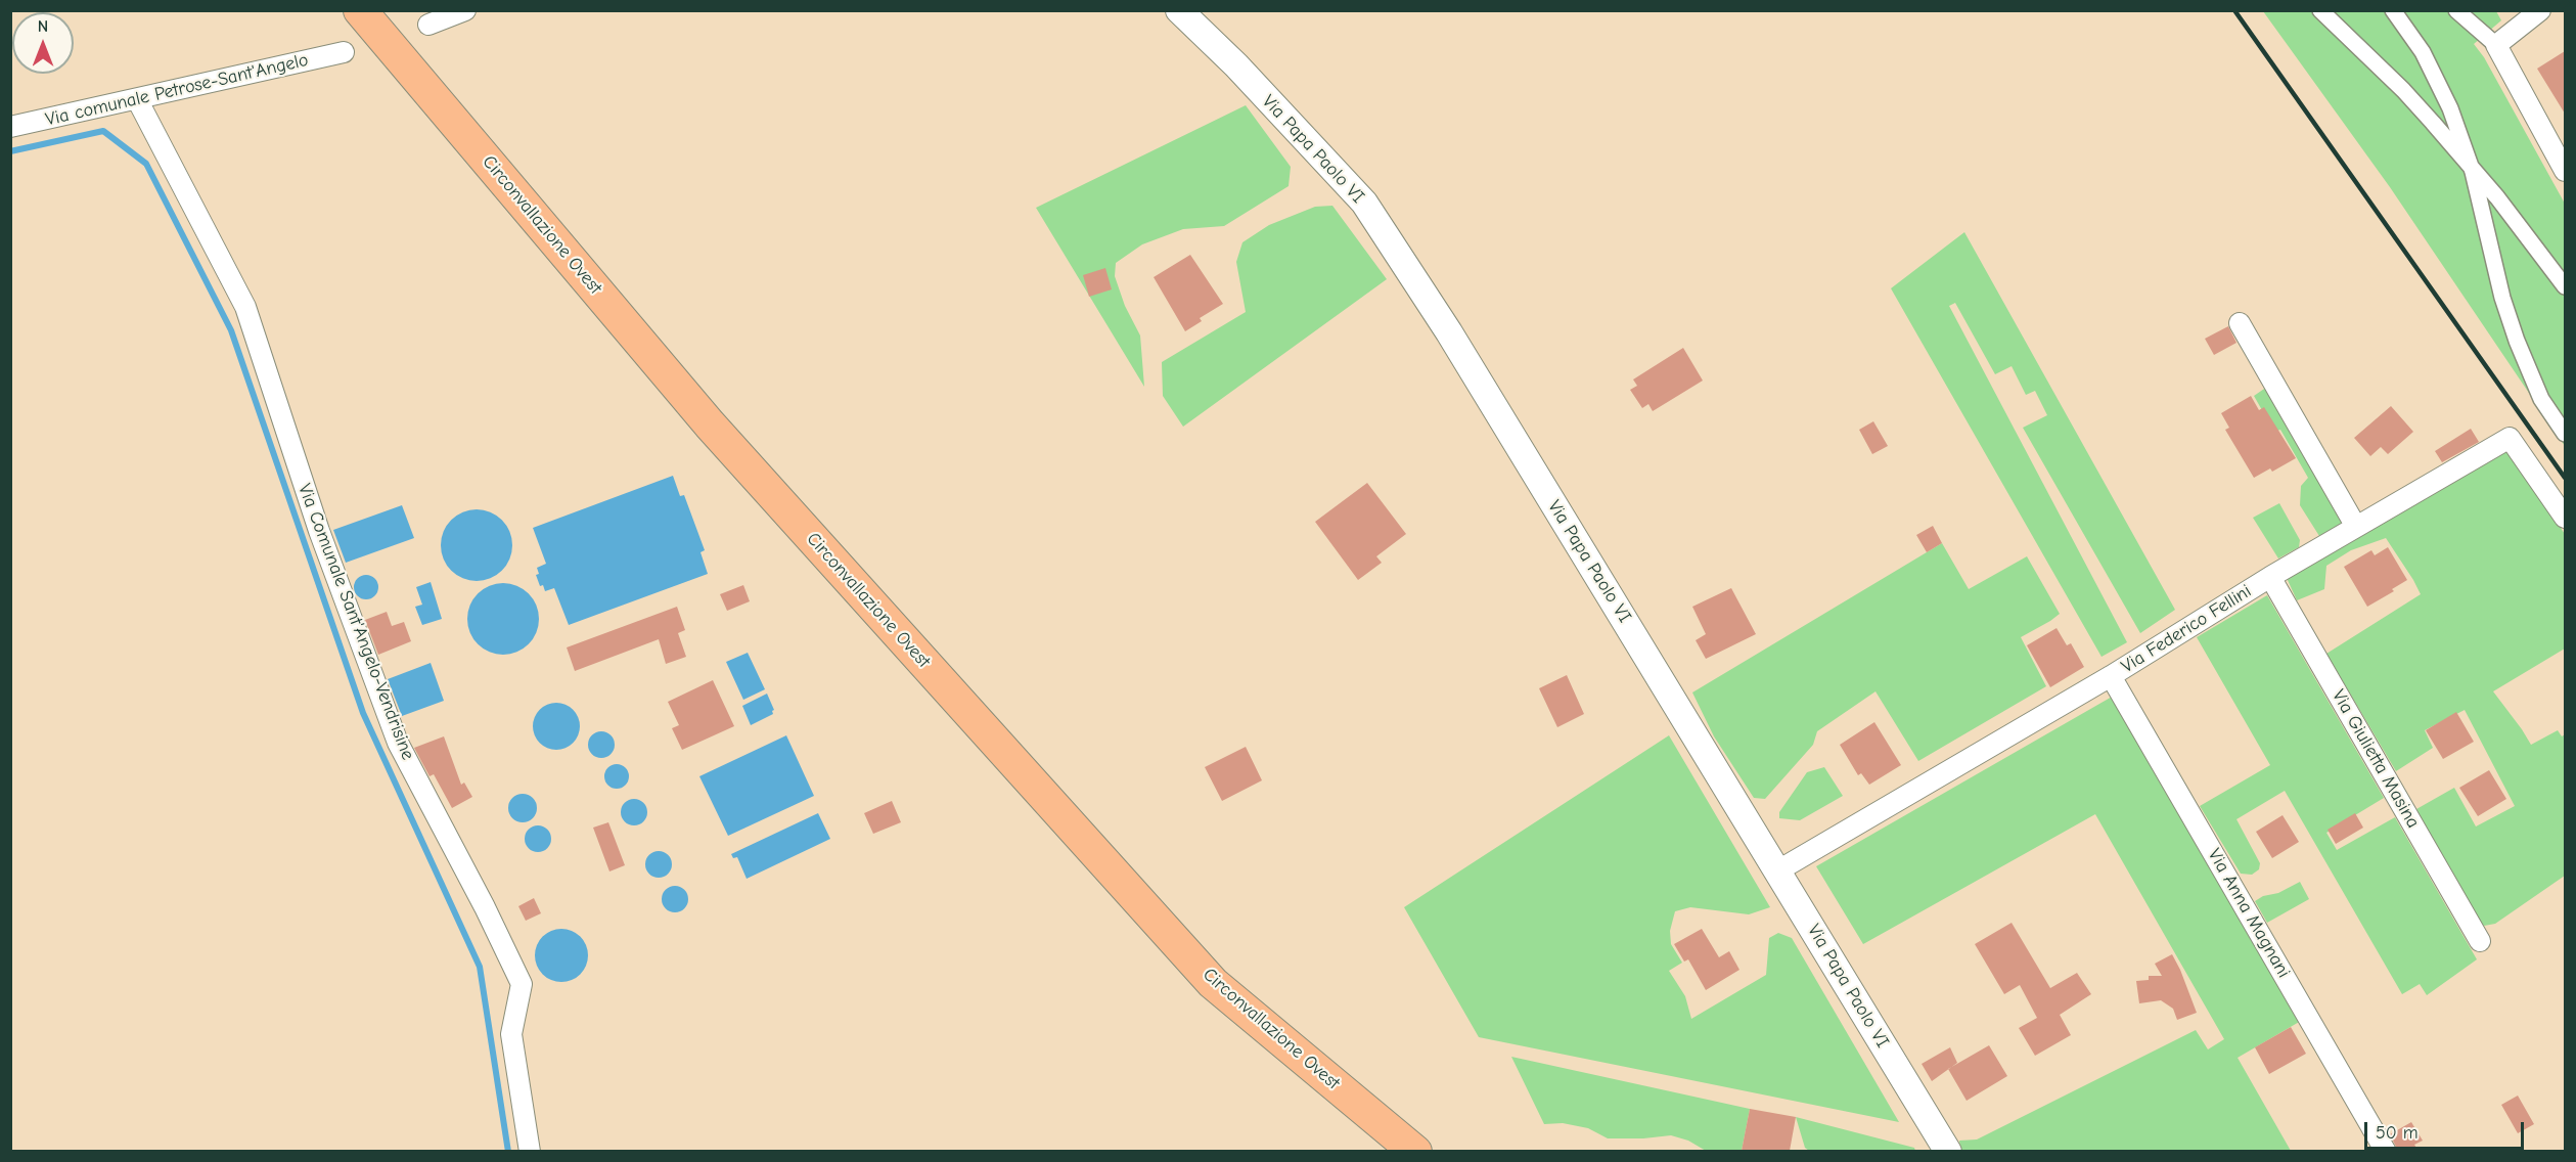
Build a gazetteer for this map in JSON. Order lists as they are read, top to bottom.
{
  "streets": {
    "main road": ["Circonvallazione Ovest"],
    "street": [
      "Via comunale Petrose-Sant'Angelo",
      "Via Papa Paolo VI",
      "Via Comunale Sant'Angelo-Vendrisine",
      "Via Federico Fellini",
      "Via Giulietta Masina",
      "Via Anna Magnani"
    ]
  },
  "crossings": [
    ["Via comunale Petrose-Sant'Angelo", "Via Comunale Sant'Angelo-Vendrisine"],
    ["Via Papa Paolo VI", "Via Federico Fellini"],
    ["Via Federico Fellini", "Via Giulietta Masina"],
    ["Via Federico Fellini", "Via Anna Magnani"]
  ],
  "scale_bar": "50 m",
  "north": "top"
}
